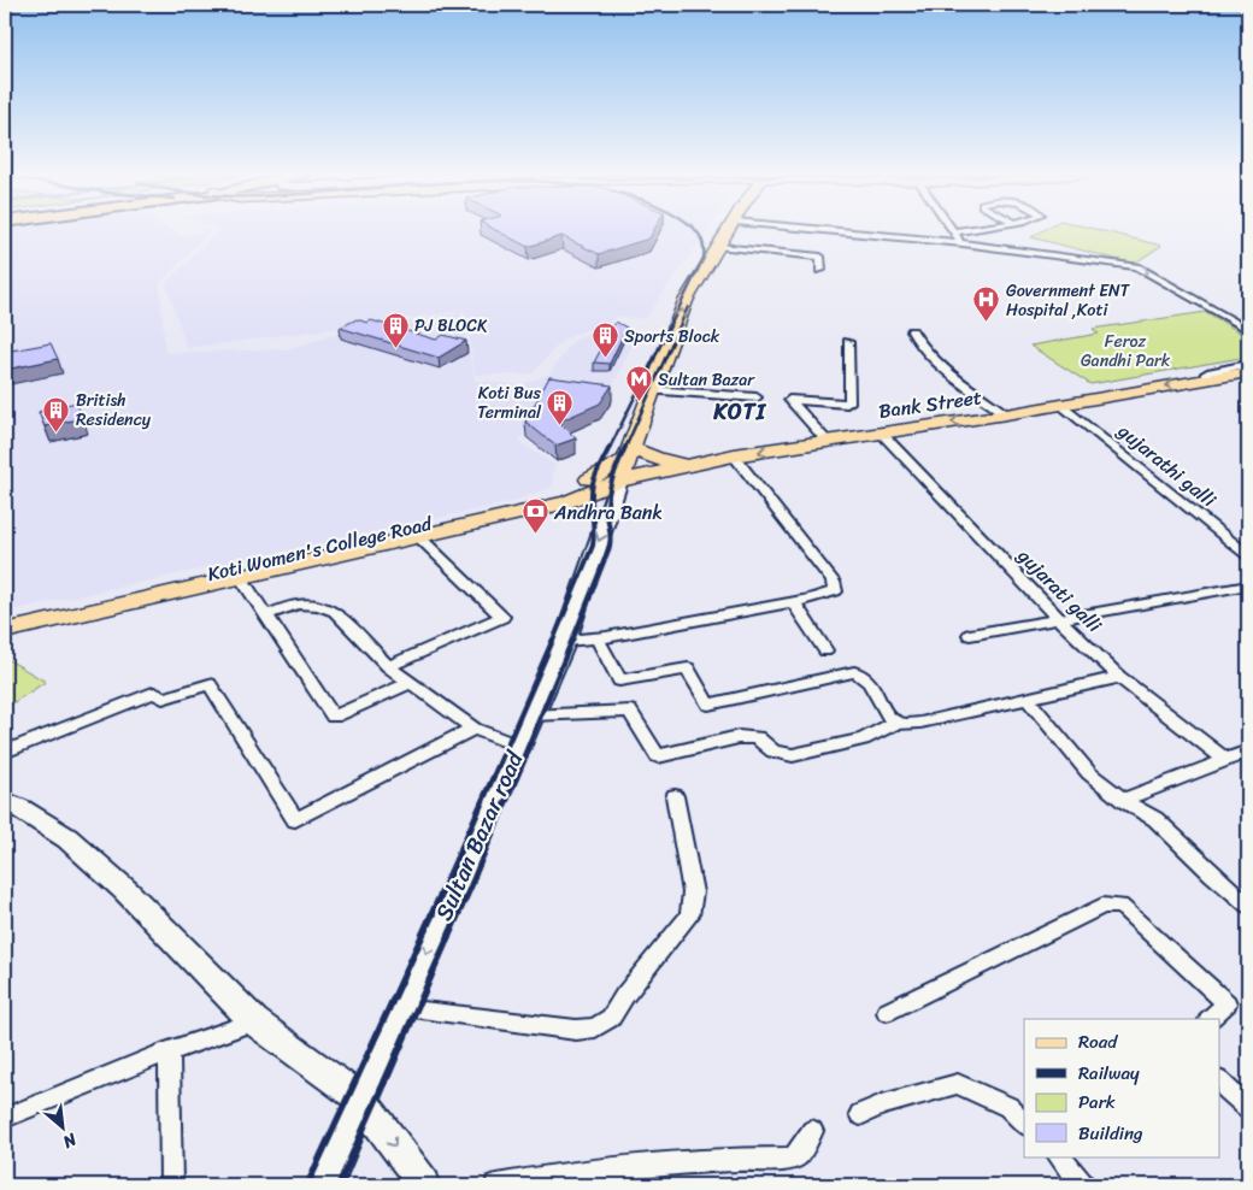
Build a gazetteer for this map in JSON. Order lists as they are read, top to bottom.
{
  "streets": {
    "main road": ["Bank Street", "Koti Women's College Road", "Sultan Bazar road"],
    "street": ["gujarathi galli", "gujarati galli"]
  },
  "crossings": [
    ["Bank Street", "gujarathi galli"],
    ["Bank Street", "Koti Women's College Road"],
    ["Bank Street", "gujarati galli"],
    ["Bank Street", "Sultan Bazar road"],
    ["Koti Women's College Road", "Sultan Bazar road"]
  ],
  "one_way": ["Bank Street", "Sultan Bazar road"],
  "districts": ["KOTI"],
  "parks": ["Feroz Gandhi Park"],
  "places": {
    "hospital": ["Government ENT Hospital ,Koti"],
    "building": [
      "PJ BLOCK",
      "Sports Block",
      "Koti Bus Terminal",
      "British Residency"
    ],
    "metro station": ["Sultan Bazar"],
    "bank": ["Andhra Bank"]
  },
  "legend": [
    "Road",
    "Railway",
    "Park",
    "Building"
  ],
  "north": "bottom right"
}
